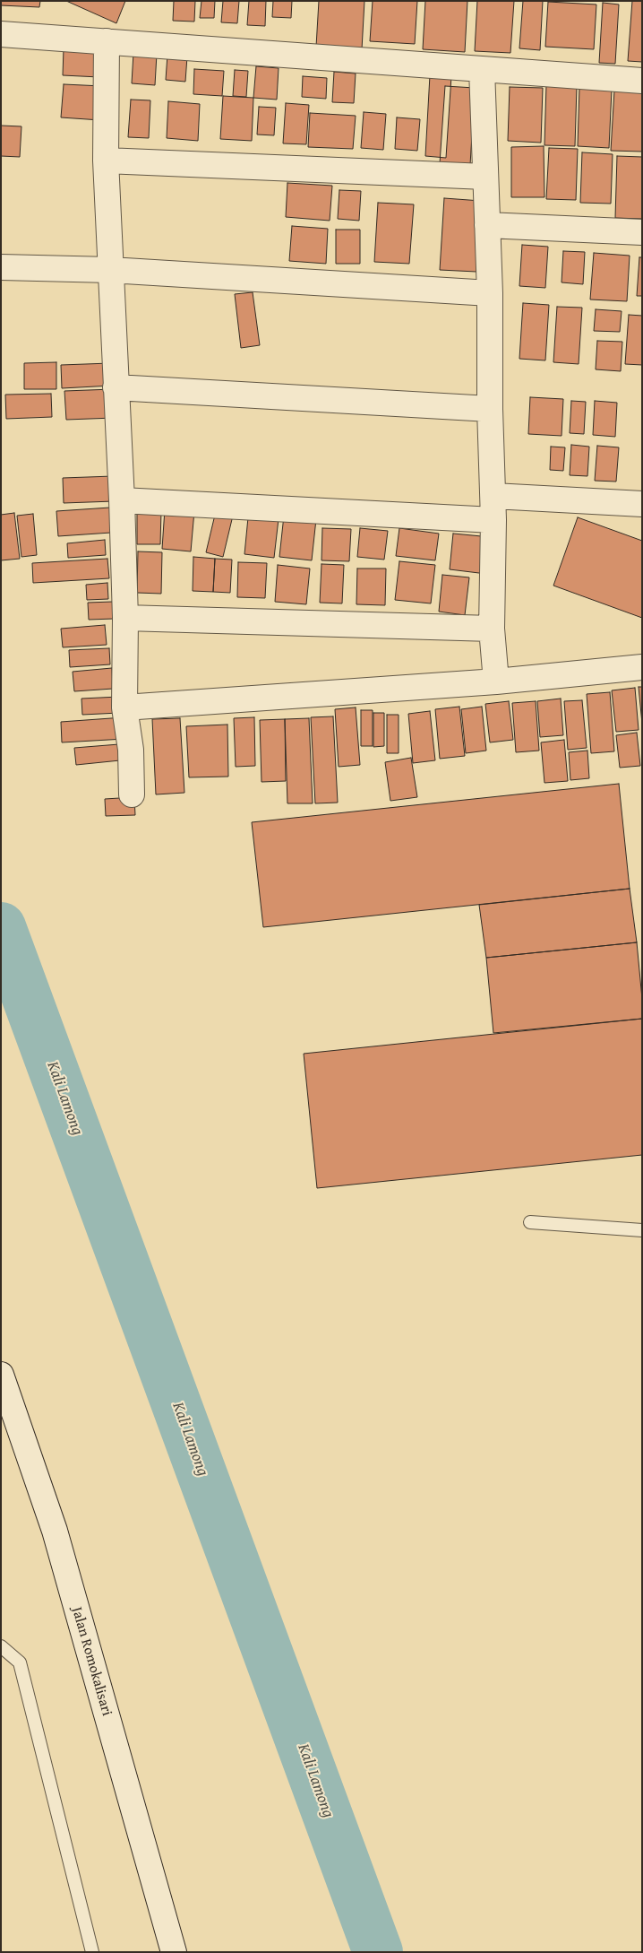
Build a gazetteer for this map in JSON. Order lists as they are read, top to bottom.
{
  "streets": {
    "street": ["Jalan Romokalisari"]
  },
  "water": ["Kali Lamong"]
}
